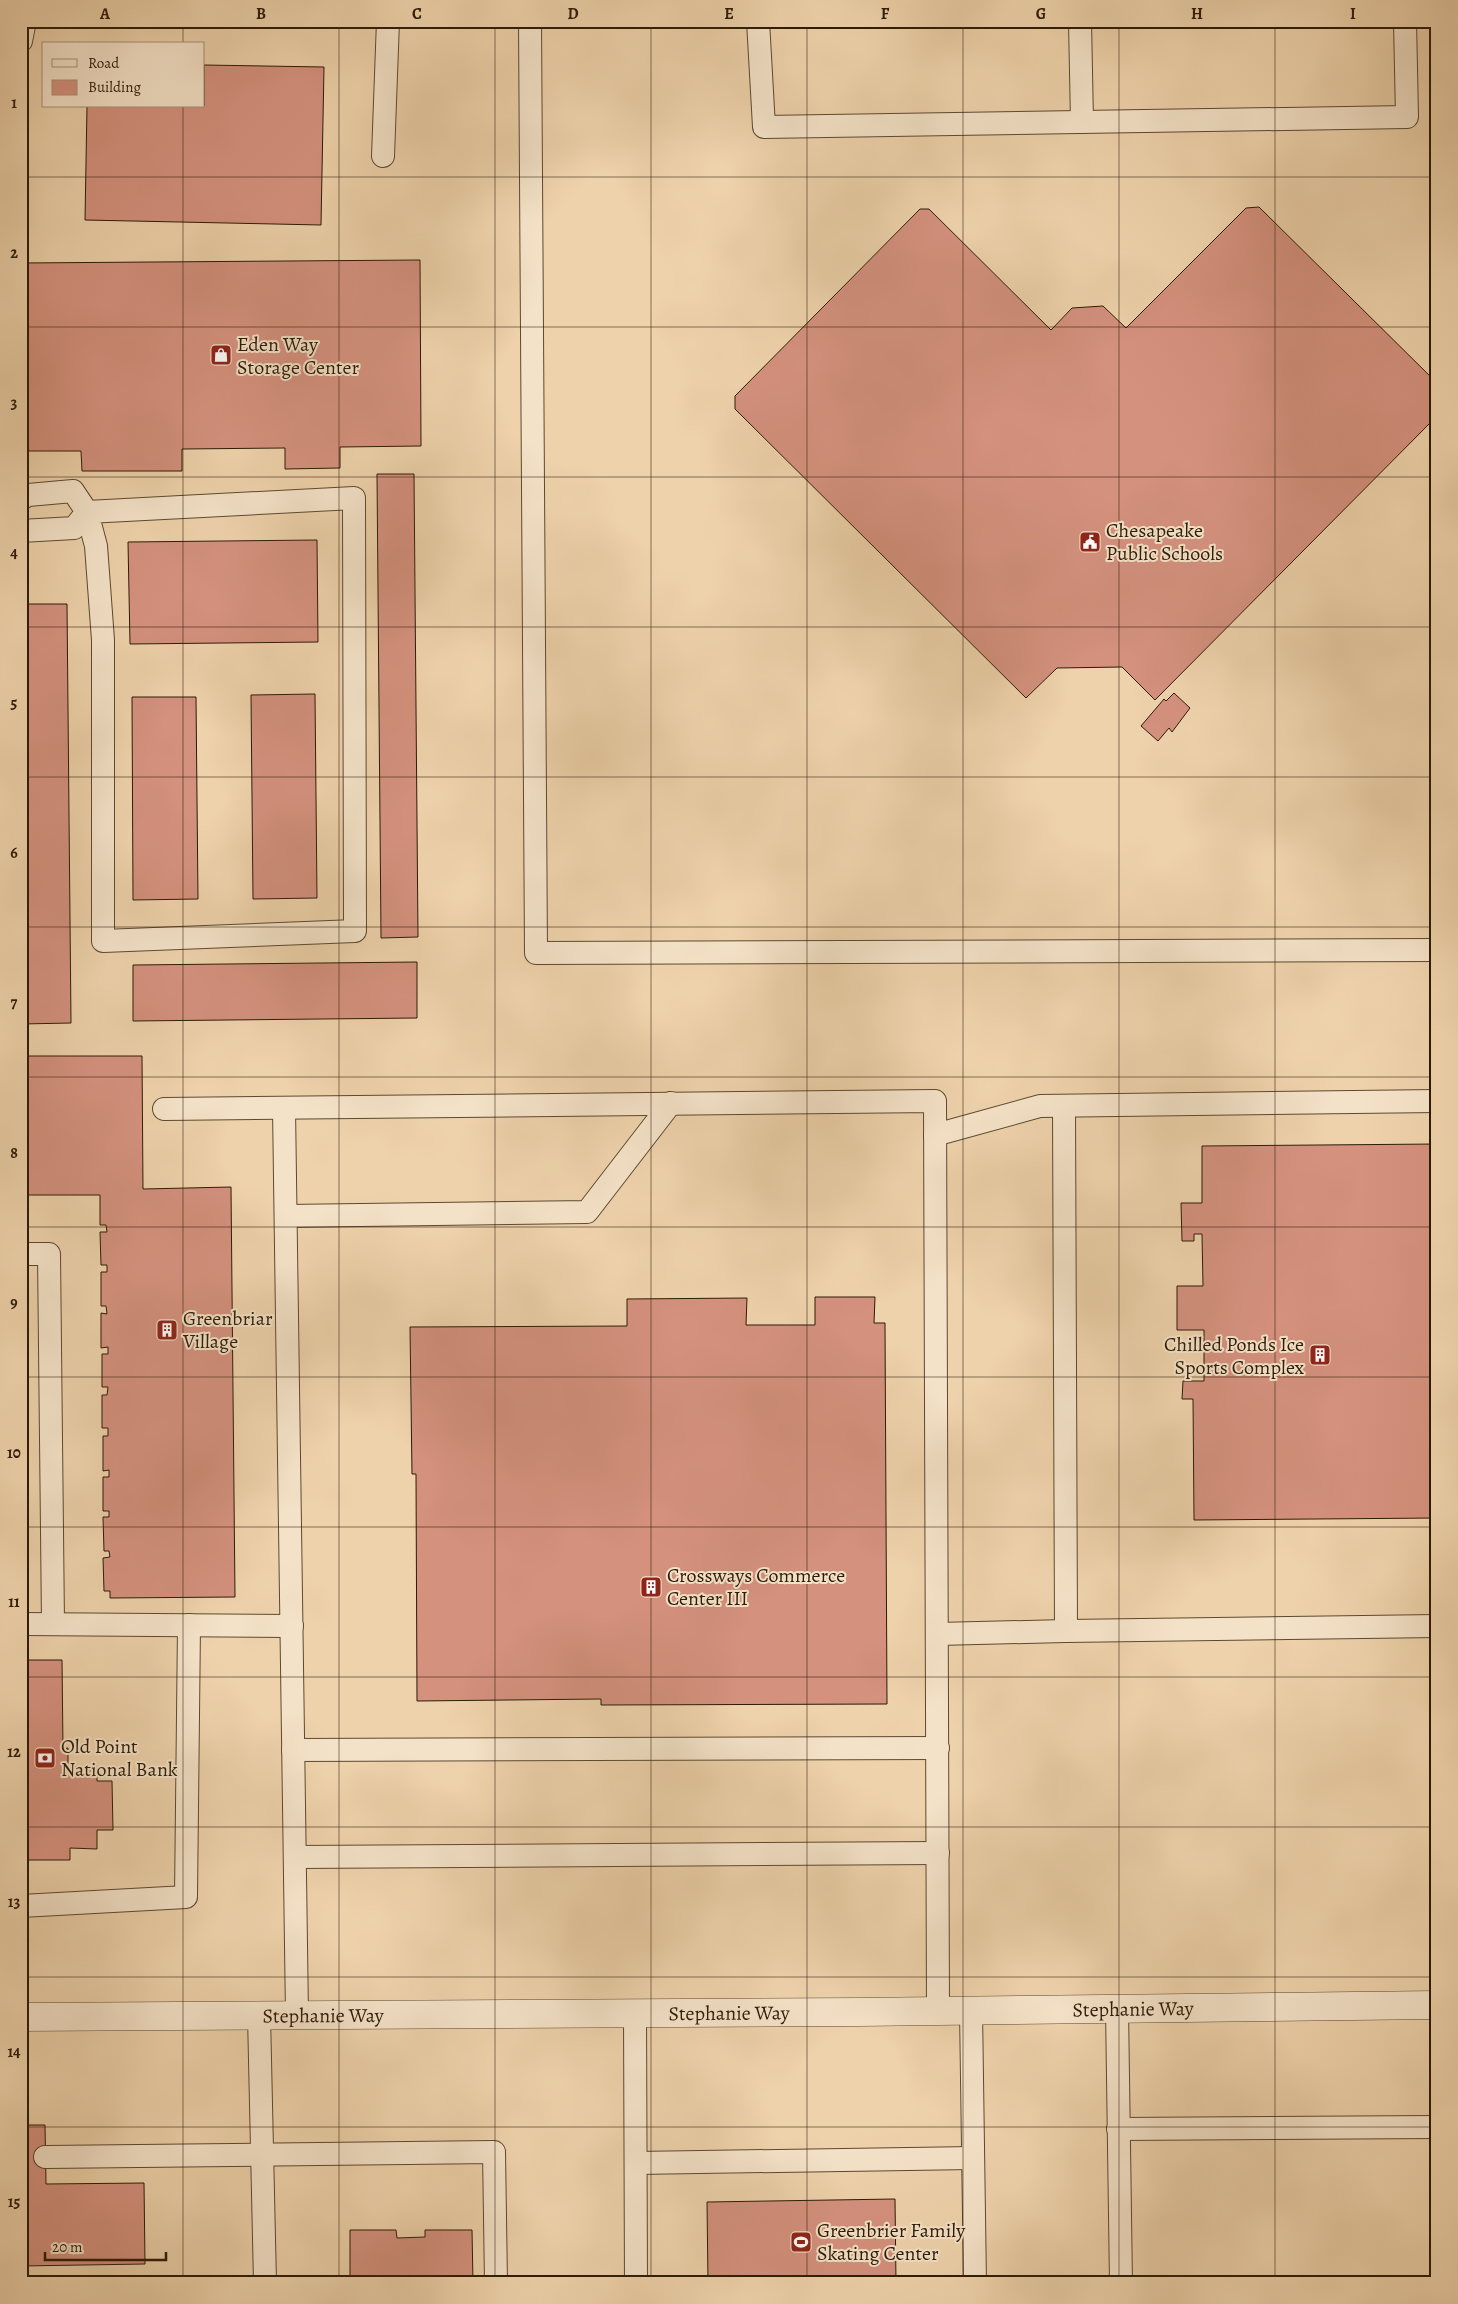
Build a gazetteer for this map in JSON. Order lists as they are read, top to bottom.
{
  "streets": {
    "street": ["Stephanie Way"]
  },
  "places": {
    "shop": ["Eden Way Storage Center"],
    "public building": ["Chesapeake Public Schools"],
    "building": ["Greenbriar Village", "Chilled Ponds Ice Sports Complex", "Crossways Commerce Center III"],
    "bank": ["Old Point National Bank"],
    "sports": ["Greenbrier Family Skating Center"]
  },
  "legend": ["Road", "Building"],
  "scale_bar": "20 m",
  "grid": {
    "columns": [
      "A",
      "B",
      "C",
      "D",
      "E",
      "F",
      "G",
      "H",
      "I"
    ],
    "rows": [
      "1",
      "2",
      "3",
      "4",
      "5",
      "6",
      "7",
      "8",
      "9",
      "10",
      "11",
      "12",
      "13",
      "14",
      "15"
    ]
  }
}
